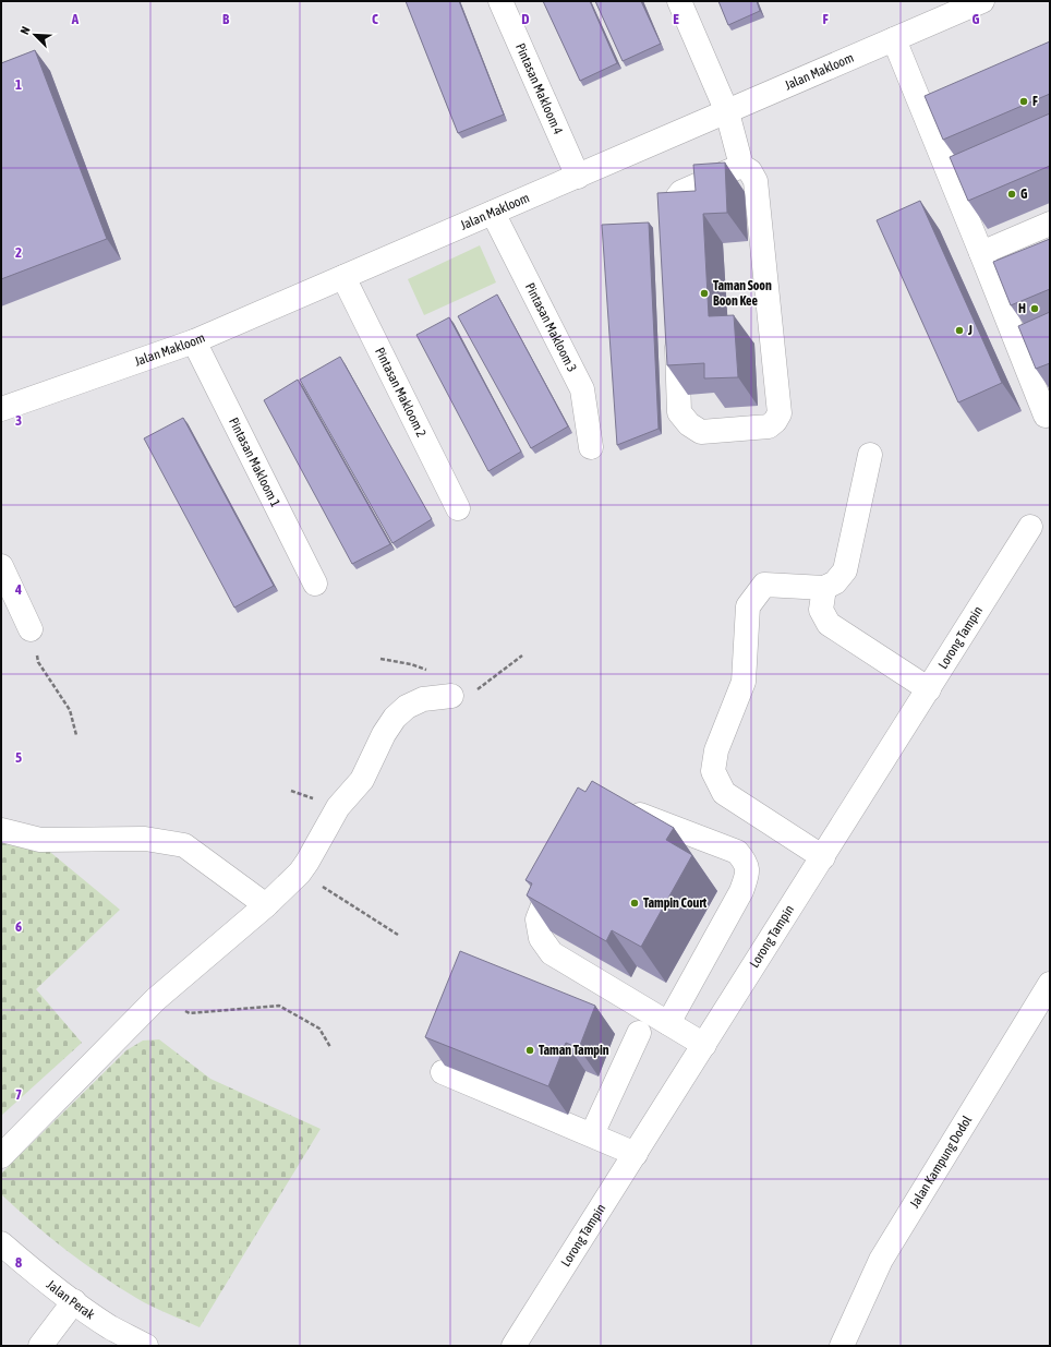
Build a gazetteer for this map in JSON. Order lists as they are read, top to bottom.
{
  "streets": {
    "street": [
      "Jalan Makloom",
      "Pintasan Makloom 4",
      "Pintasan Makloom 3",
      "Pintasan Makloom 2",
      "Pintasan Makloom 1",
      "Lorong Tampin",
      "Jalan Kampung Dodol",
      "Jalan Perak"
    ]
  },
  "crossings": [
    ["Jalan Makloom", "Pintasan Makloom 4"],
    ["Jalan Makloom", "Pintasan Makloom 3"],
    ["Jalan Makloom", "Pintasan Makloom 2"],
    ["Jalan Makloom", "Pintasan Makloom 1"]
  ],
  "places": [
    "F",
    "G",
    "Taman Soon Boon Kee",
    "H",
    "J",
    "Tampin Court",
    "Taman Tampin"
  ],
  "north": "top left",
  "grid": {
    "columns": [
      "A",
      "B",
      "C",
      "D",
      "E",
      "F",
      "G"
    ],
    "rows": [
      "1",
      "2",
      "3",
      "4",
      "5",
      "6",
      "7",
      "8"
    ]
  }
}
